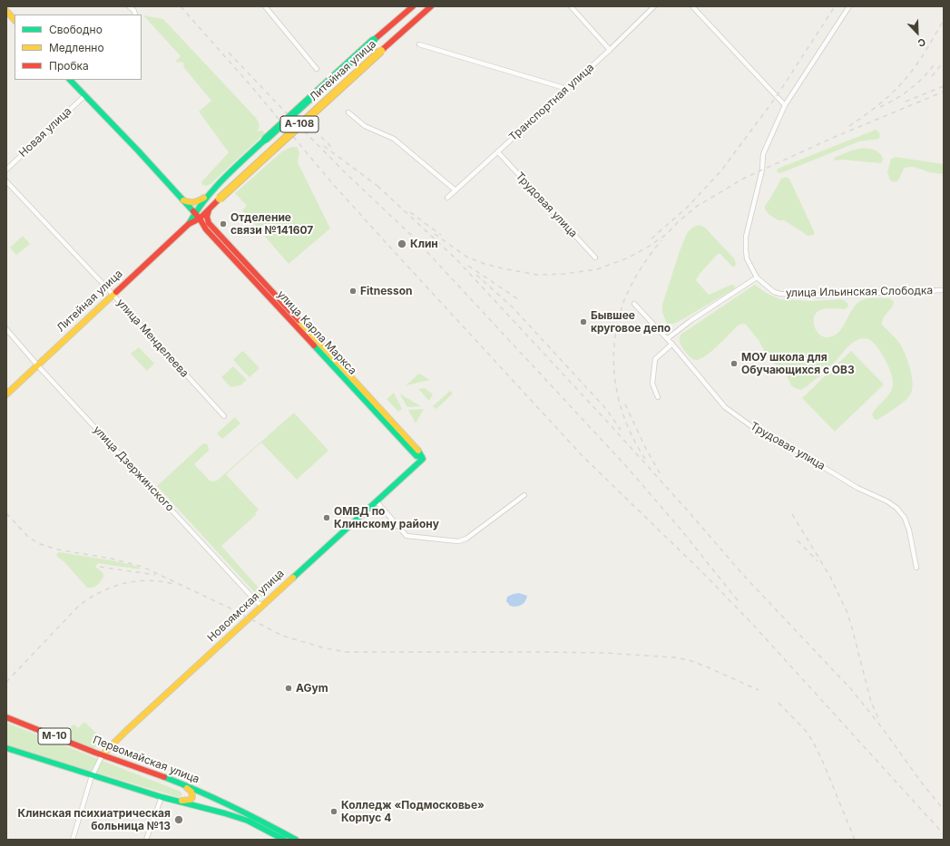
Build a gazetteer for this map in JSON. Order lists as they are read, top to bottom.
{
  "streets": {
    "main road": [
      "Литейная улица",
      "А-108",
      "улица Карла Маркса",
      "Новоямская улица",
      "М-10",
      "Первомайская улица"
    ],
    "street": [
      "Транспортная улица",
      "Новая улица",
      "Трудовая улица",
      "улица Ильинская Слободка",
      "улица Менделеева",
      "улица Дзержинского"
    ]
  },
  "crossings": [
    ["Литейная улица", "А-108"],
    ["Литейная улица", "улица Карла Маркса"],
    ["Литейная улица", "улица Менделеева"],
    ["Литейная улица", "улица Дзержинского"],
    ["Транспортная улица", "Трудовая улица"],
    ["А-108", "улица Карла Маркса"],
    ["Новая улица", "улица Карла Маркса"],
    ["улица Карла Маркса", "Новоямская улица"],
    ["улица Дзержинского", "Новоямская улица"],
    ["Новоямская улица", "М-10"],
    ["Новоямская улица", "Первомайская улица"]
  ],
  "places": [
    "Отделение связи №141607",
    "Клин",
    "Fitnesson",
    "Бывшее круговое депо",
    "МОУ школа для Обучающихся с ОВЗ",
    "ОМВД по Клинскому району",
    "AGym",
    "Колледж «Подмосковье» Корпус 4",
    "Клинская психиатрическая больница №13"
  ],
  "legend": ["Свободно", "Медленно", "Пробка"],
  "north": "bottom right"
}
